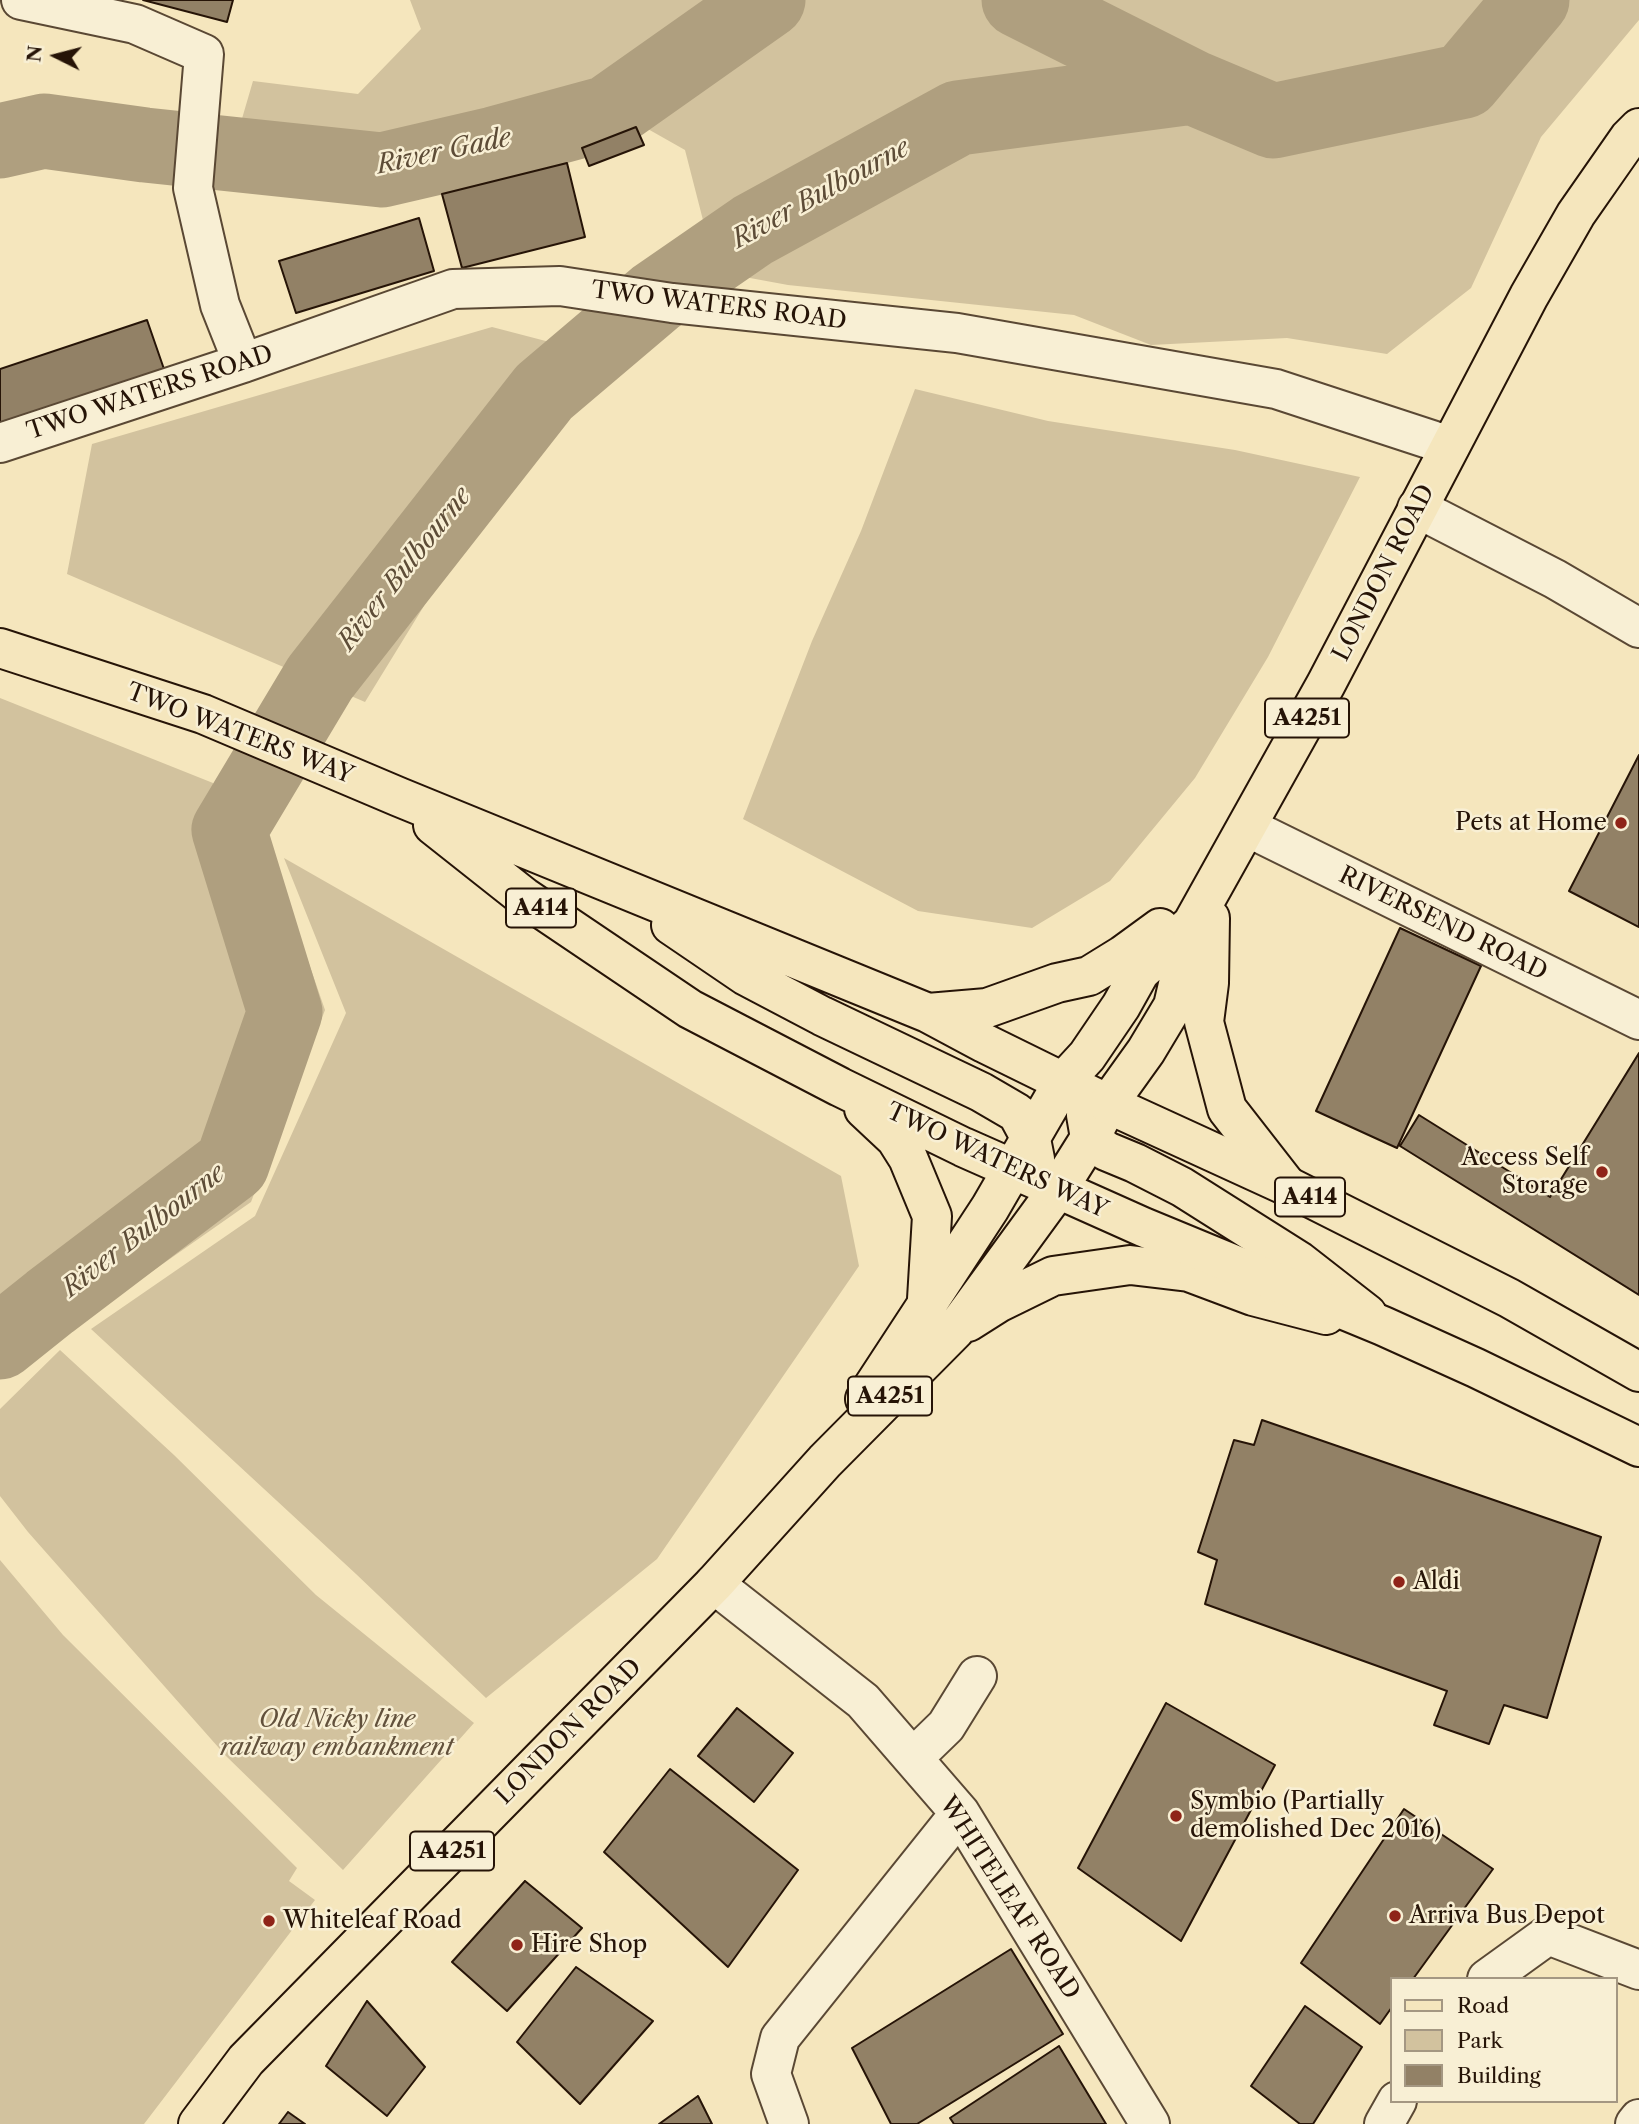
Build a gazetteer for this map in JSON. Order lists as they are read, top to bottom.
{
  "streets": {
    "main road": [
      "LONDON ROAD",
      "A4251",
      "TWO WATERS WAY",
      "A414"
    ],
    "street": ["TWO WATERS ROAD", "RIVERSEND ROAD", "WHITELEAF ROAD"]
  },
  "crossings": [
    ["TWO WATERS ROAD", "LONDON ROAD"],
    ["LONDON ROAD", "A4251"],
    ["LONDON ROAD", "TWO WATERS WAY"],
    ["LONDON ROAD", "RIVERSEND ROAD"],
    ["LONDON ROAD", "WHITELEAF ROAD"],
    ["A4251", "TWO WATERS WAY"]
  ],
  "water": ["River Gade", "River Bulbourne"],
  "parks": ["Old Nicky line railway embankment"],
  "places": [
    "Pets at Home",
    "Access Self Storage",
    "Aldi",
    "Symbio (Partially demolished Dec 2016)",
    "Arriva Bus Depot",
    "Whiteleaf Road",
    "Hire Shop"
  ],
  "legend": ["Road", "Park", "Building"],
  "north": "left"
}
